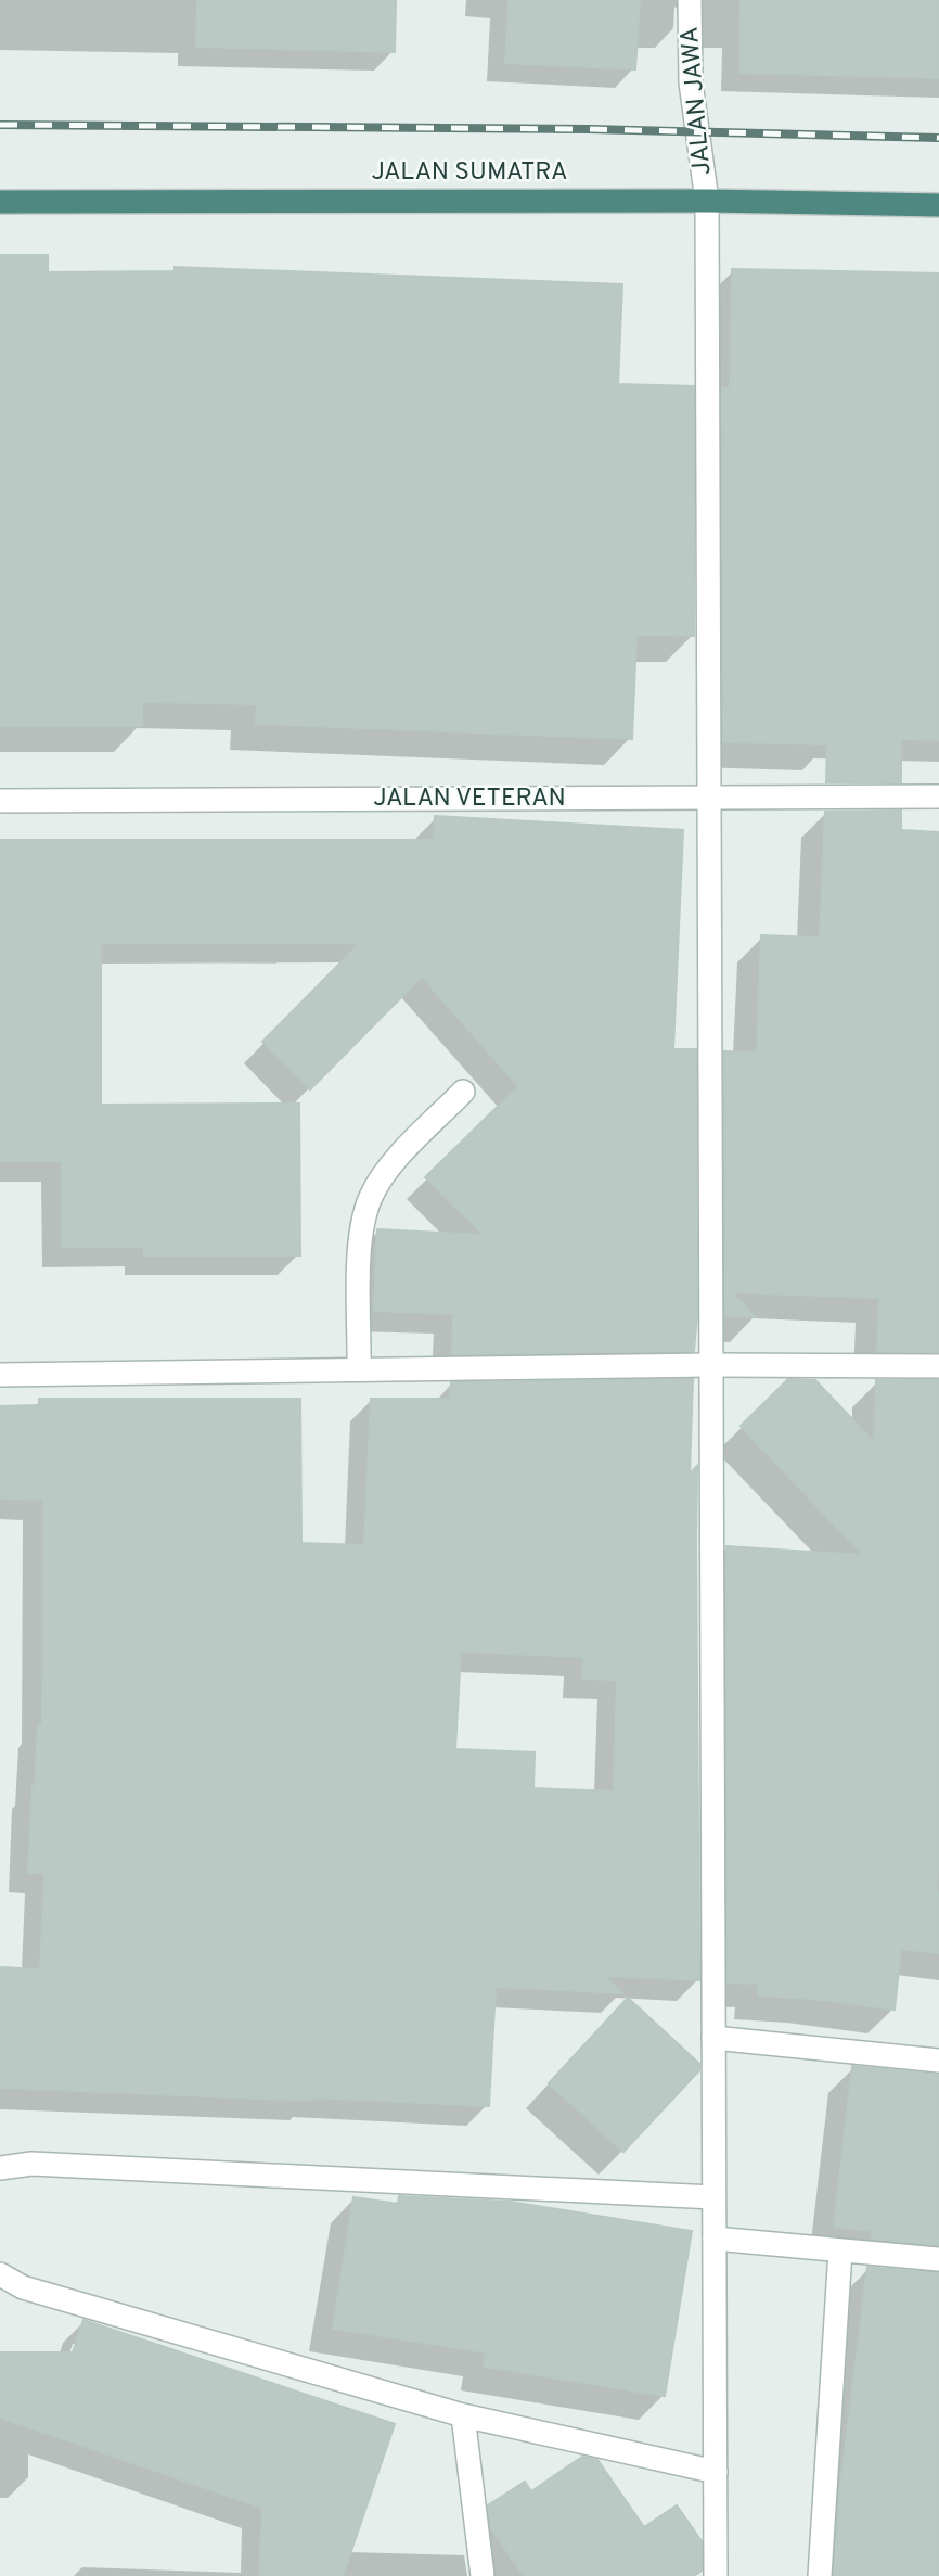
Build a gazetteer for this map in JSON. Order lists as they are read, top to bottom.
{
  "streets": {
    "highway": ["JALAN SUMATRA"],
    "street": ["JALAN JAWA", "JALAN VETERAN"]
  },
  "crossings": [
    ["JALAN JAWA", "JALAN SUMATRA"],
    ["JALAN JAWA", "JALAN VETERAN"]
  ]
}
